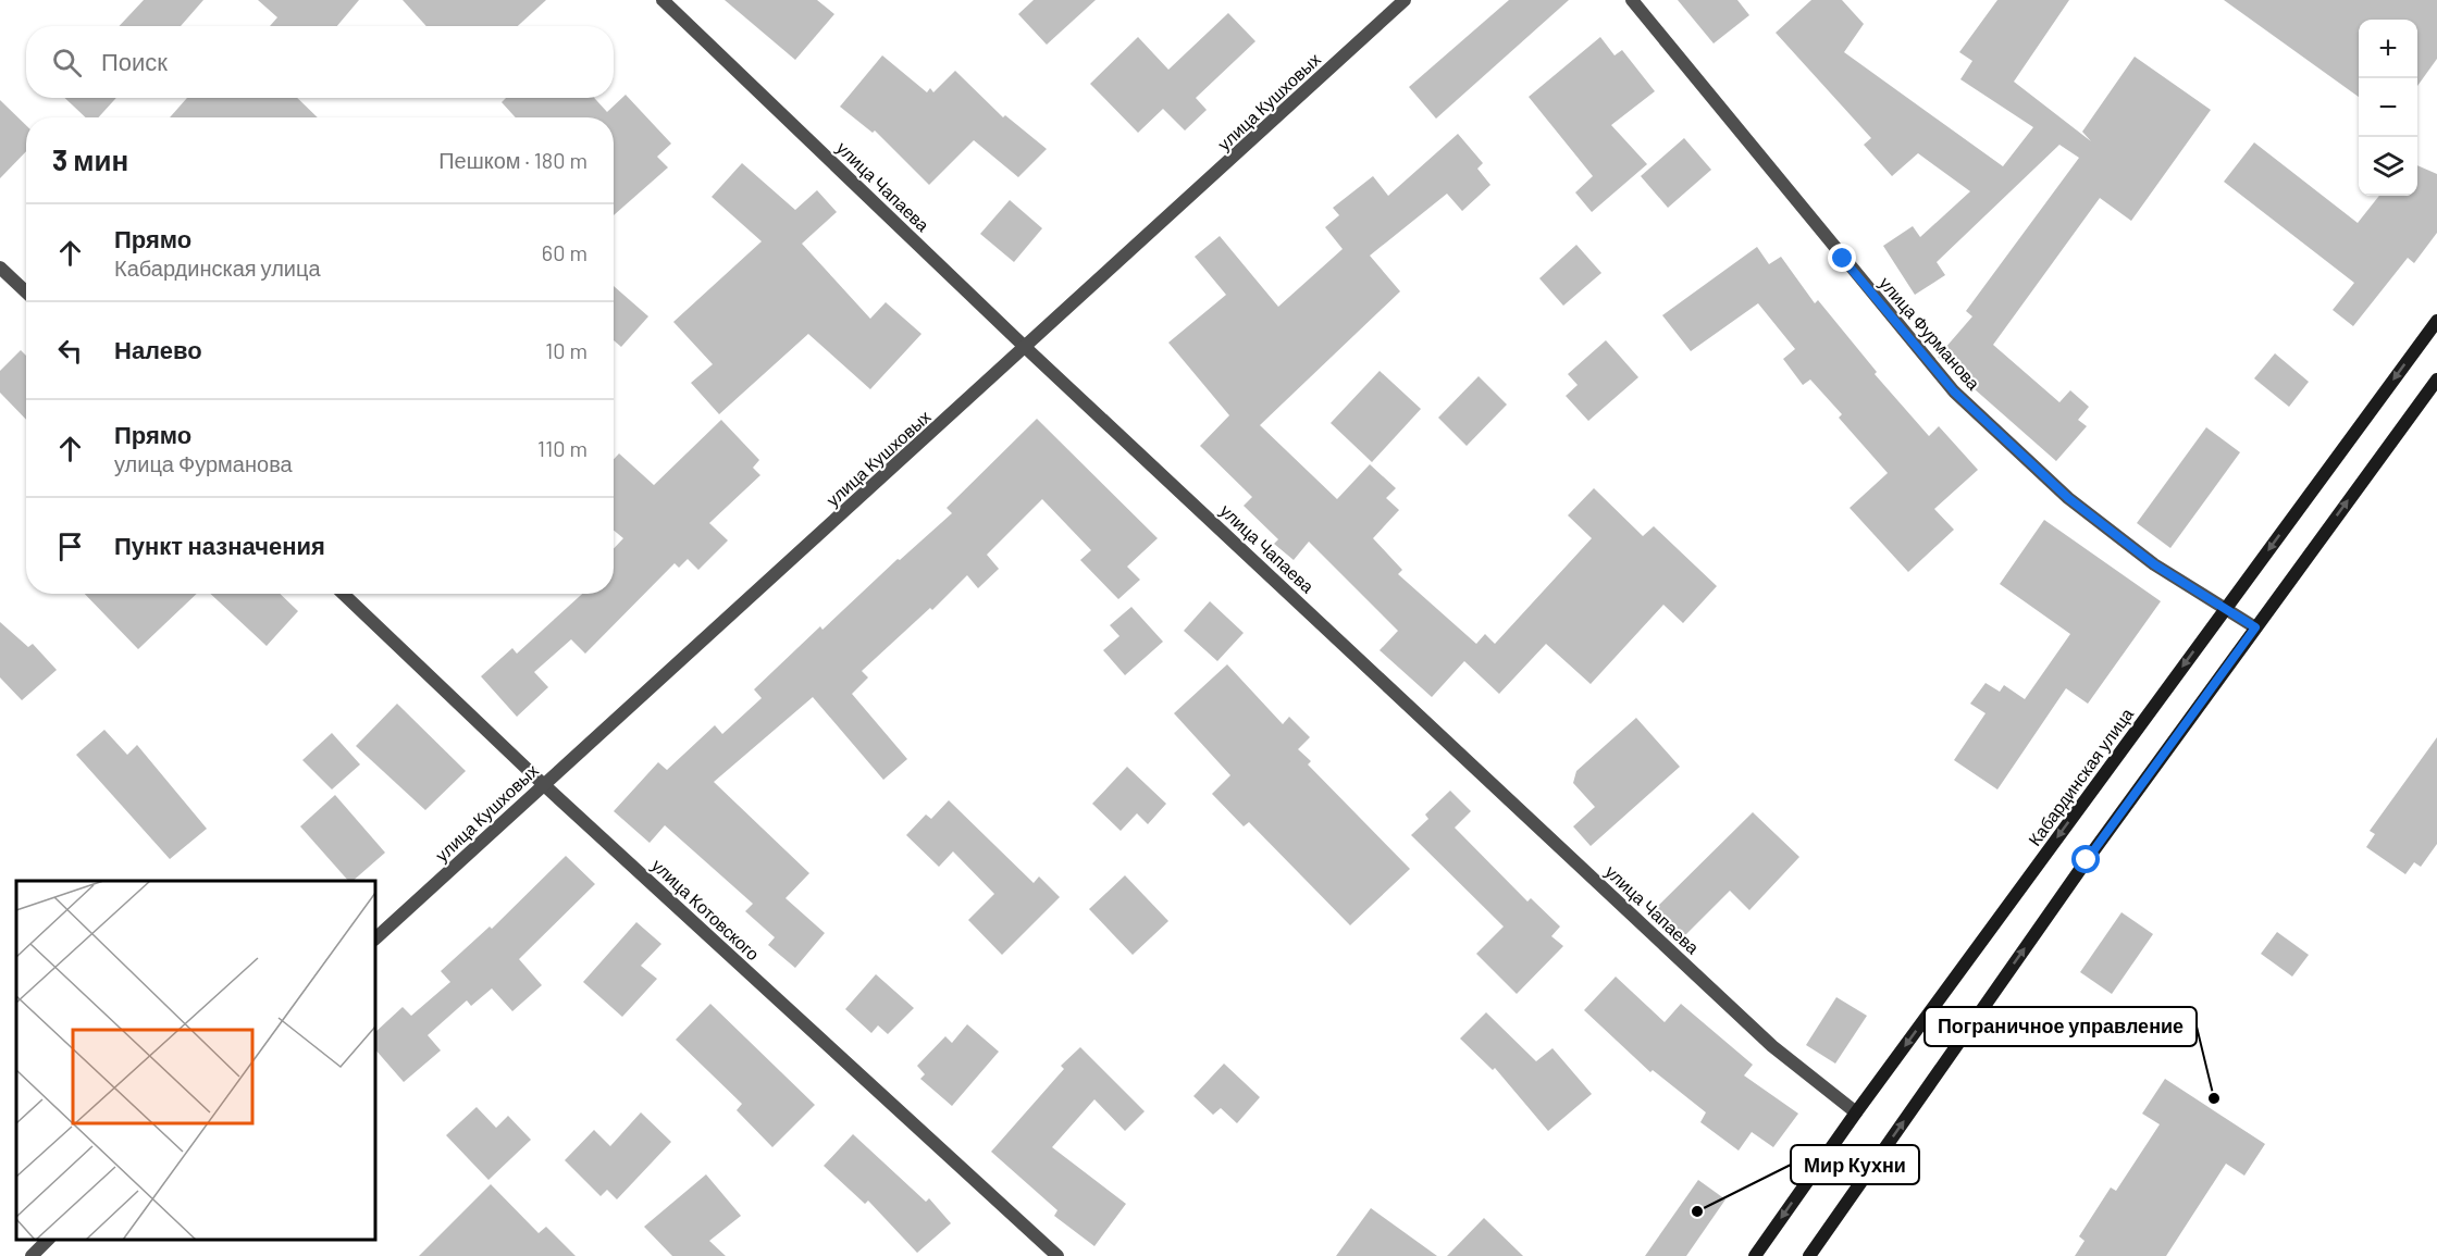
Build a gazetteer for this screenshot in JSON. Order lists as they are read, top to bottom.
{
  "streets": {
    "main road": ["Кабардинская улица"],
    "street": [
      "улица Кушховых",
      "улица Чапаева",
      "улица Фурманова",
      "улица Котовского"
    ]
  },
  "crossings": [
    ["улица Кушховых", "улица Чапаева"],
    ["улица Кушховых", "улица Котовского"],
    ["улица Чапаева", "Кабардинская улица"],
    ["улица Фурманова", "Кабардинская улица"]
  ],
  "places": ["Пограничное управление", "Мир Кухни"],
  "page": {
    "map_buttons": ["+", "−"],
    "search": "Поиск",
    "heading": ["3 мин", "Пешком · 180 m"],
    "list": [
      ["Прямо", "Кабардинская улица", "60 m"],
      ["Налево", "10 m"],
      ["Прямо", "улица Фурманова", "110 m"],
      "Пункт назначения"
    ]
  }
}
